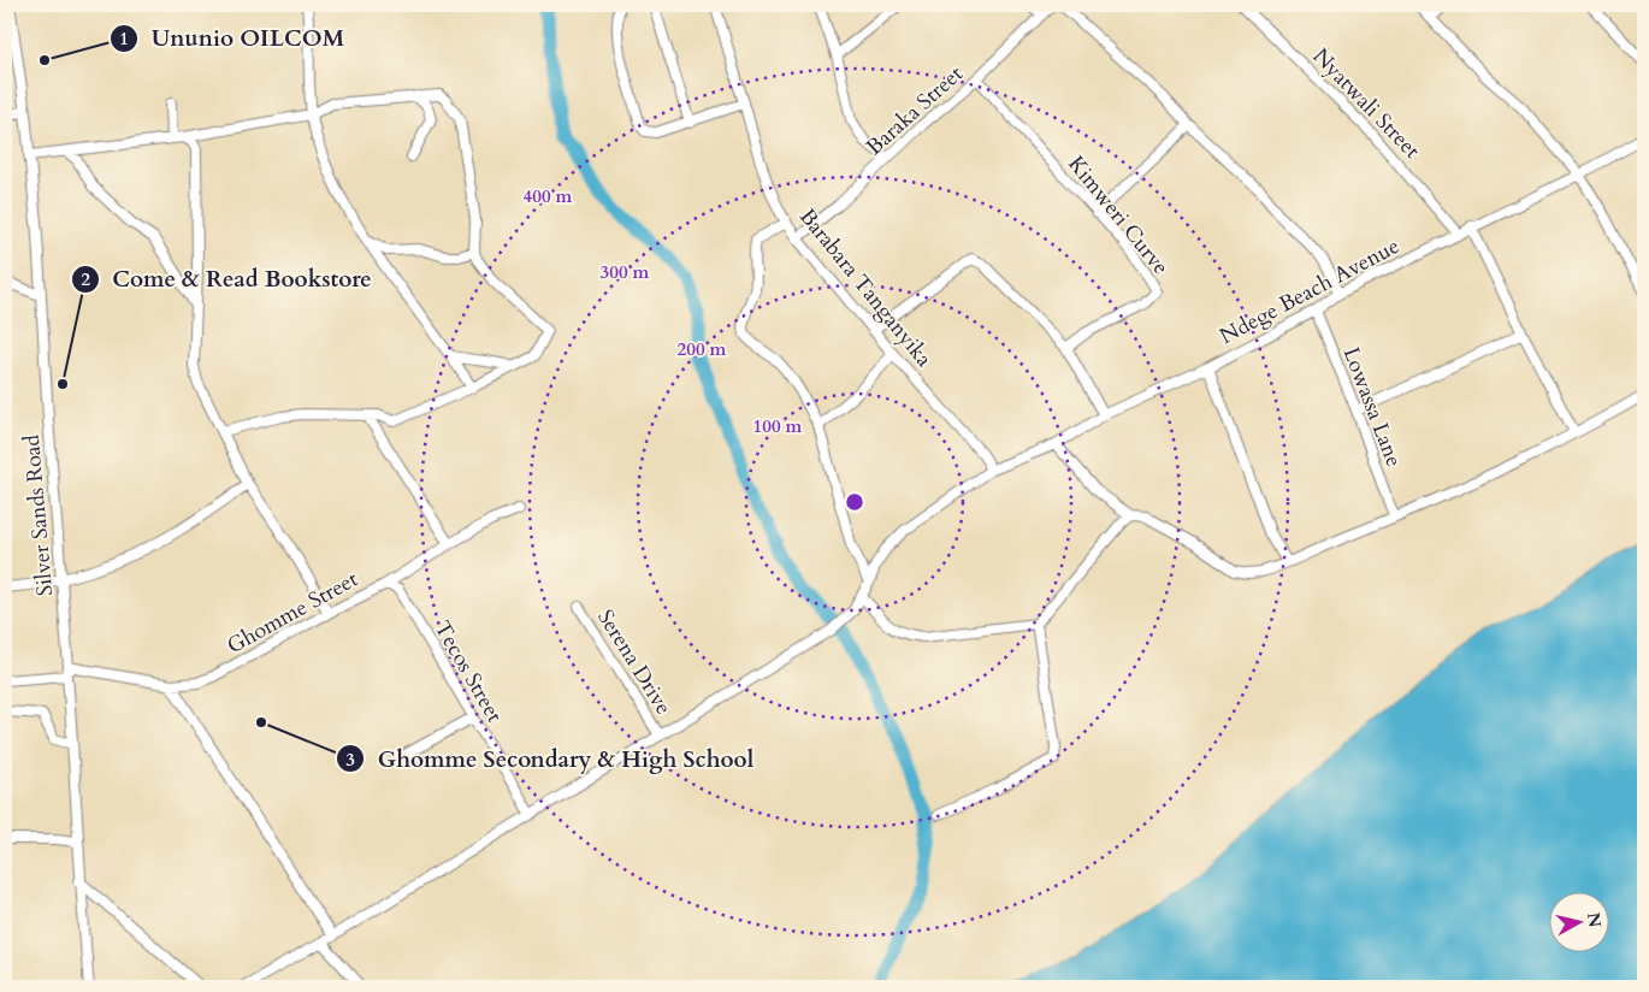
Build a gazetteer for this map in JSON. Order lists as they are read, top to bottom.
{
  "streets": {
    "street": [
      "Nyatwali Street",
      "Baraka Street",
      "Kimweri Curve",
      "Barabara Tanganyika",
      "Ndege Beach Avenue",
      "Lowassa Lane",
      "Silver Sands Road",
      "Ghomme Street",
      "Serena Drive",
      "Tecos Street"
    ]
  },
  "crossings": [
    ["Nyatwali Street", "Ndege Beach Avenue"],
    ["Baraka Street", "Kimweri Curve"],
    ["Baraka Street", "Barabara Tanganyika"],
    ["Barabara Tanganyika", "Ndege Beach Avenue"],
    ["Ndege Beach Avenue", "Lowassa Lane"],
    ["Ndege Beach Avenue", "Serena Drive"],
    ["Ndege Beach Avenue", "Tecos Street"],
    ["Silver Sands Road", "Ghomme Street"],
    ["Ghomme Street", "Tecos Street"]
  ],
  "places": ["Ununio OILCOM", "Come & Read Bookstore", "Ghomme Secondary & High School"],
  "north": "right",
  "rings": [
    "400 m",
    "300 m",
    "200 m",
    "100 m"
  ]
}
